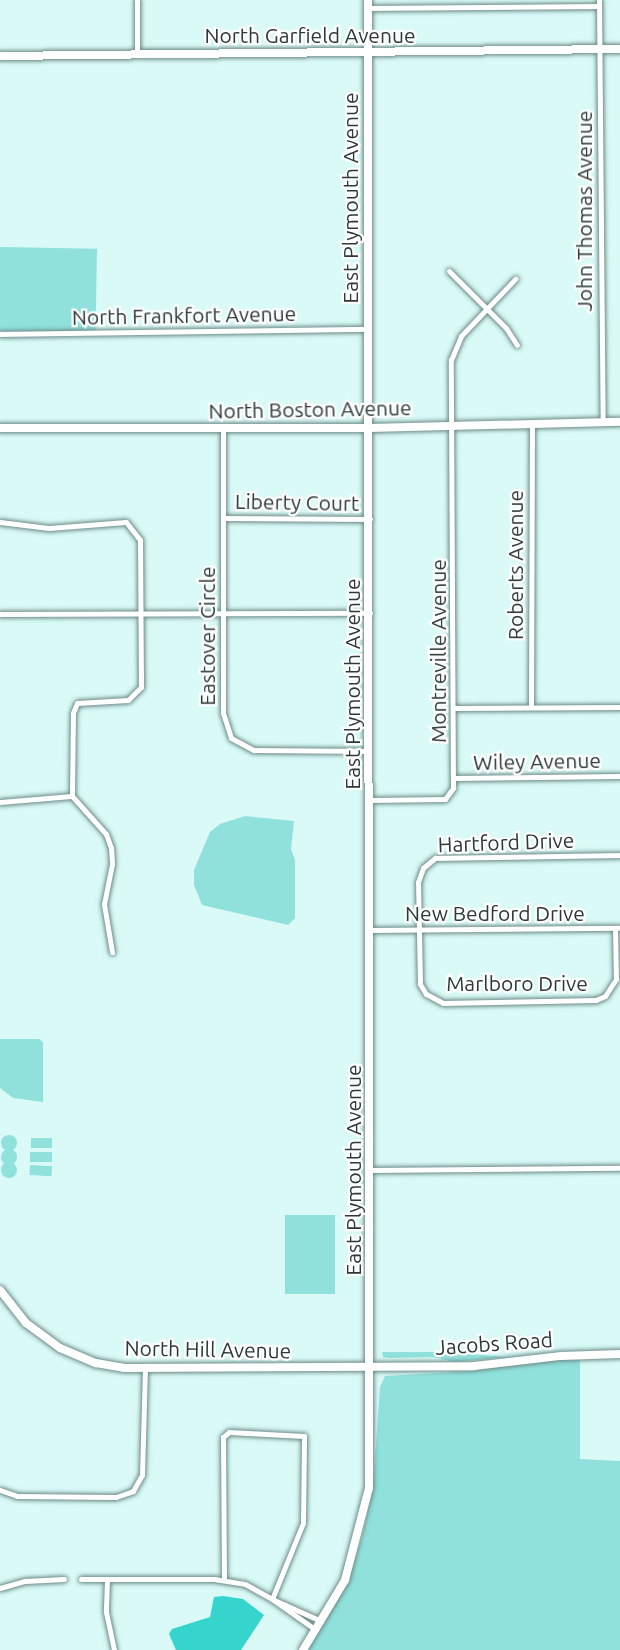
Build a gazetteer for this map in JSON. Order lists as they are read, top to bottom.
{
  "streets": {
    "street": [
      "North Garfield Avenue",
      "East Plymouth Avenue",
      "John Thomas Avenue",
      "North Frankfort Avenue",
      "North Boston Avenue",
      "Liberty Court",
      "Roberts Avenue",
      "Eastover Circle",
      "Montreville Avenue",
      "Wiley Avenue",
      "Hartford Drive",
      "New Bedford Drive",
      "Marlboro Drive",
      "Jacobs Road",
      "North Hill Avenue"
    ]
  },
  "crossings": [
    ["North Garfield Avenue", "East Plymouth Avenue"],
    ["North Garfield Avenue", "John Thomas Avenue"],
    ["East Plymouth Avenue", "North Frankfort Avenue"],
    ["East Plymouth Avenue", "North Boston Avenue"],
    ["East Plymouth Avenue", "Liberty Court"],
    ["East Plymouth Avenue", "Eastover Circle"],
    ["East Plymouth Avenue", "New Bedford Drive"],
    ["East Plymouth Avenue", "Jacobs Road"],
    ["East Plymouth Avenue", "North Hill Avenue"],
    ["John Thomas Avenue", "North Boston Avenue"],
    ["North Boston Avenue", "Roberts Avenue"],
    ["North Boston Avenue", "Eastover Circle"],
    ["North Boston Avenue", "Montreville Avenue"],
    ["Liberty Court", "Eastover Circle"],
    ["Montreville Avenue", "Wiley Avenue"],
    ["Hartford Drive", "New Bedford Drive"],
    ["Hartford Drive", "Marlboro Drive"],
    ["New Bedford Drive", "Marlboro Drive"],
    ["Jacobs Road", "North Hill Avenue"]
  ]
}
